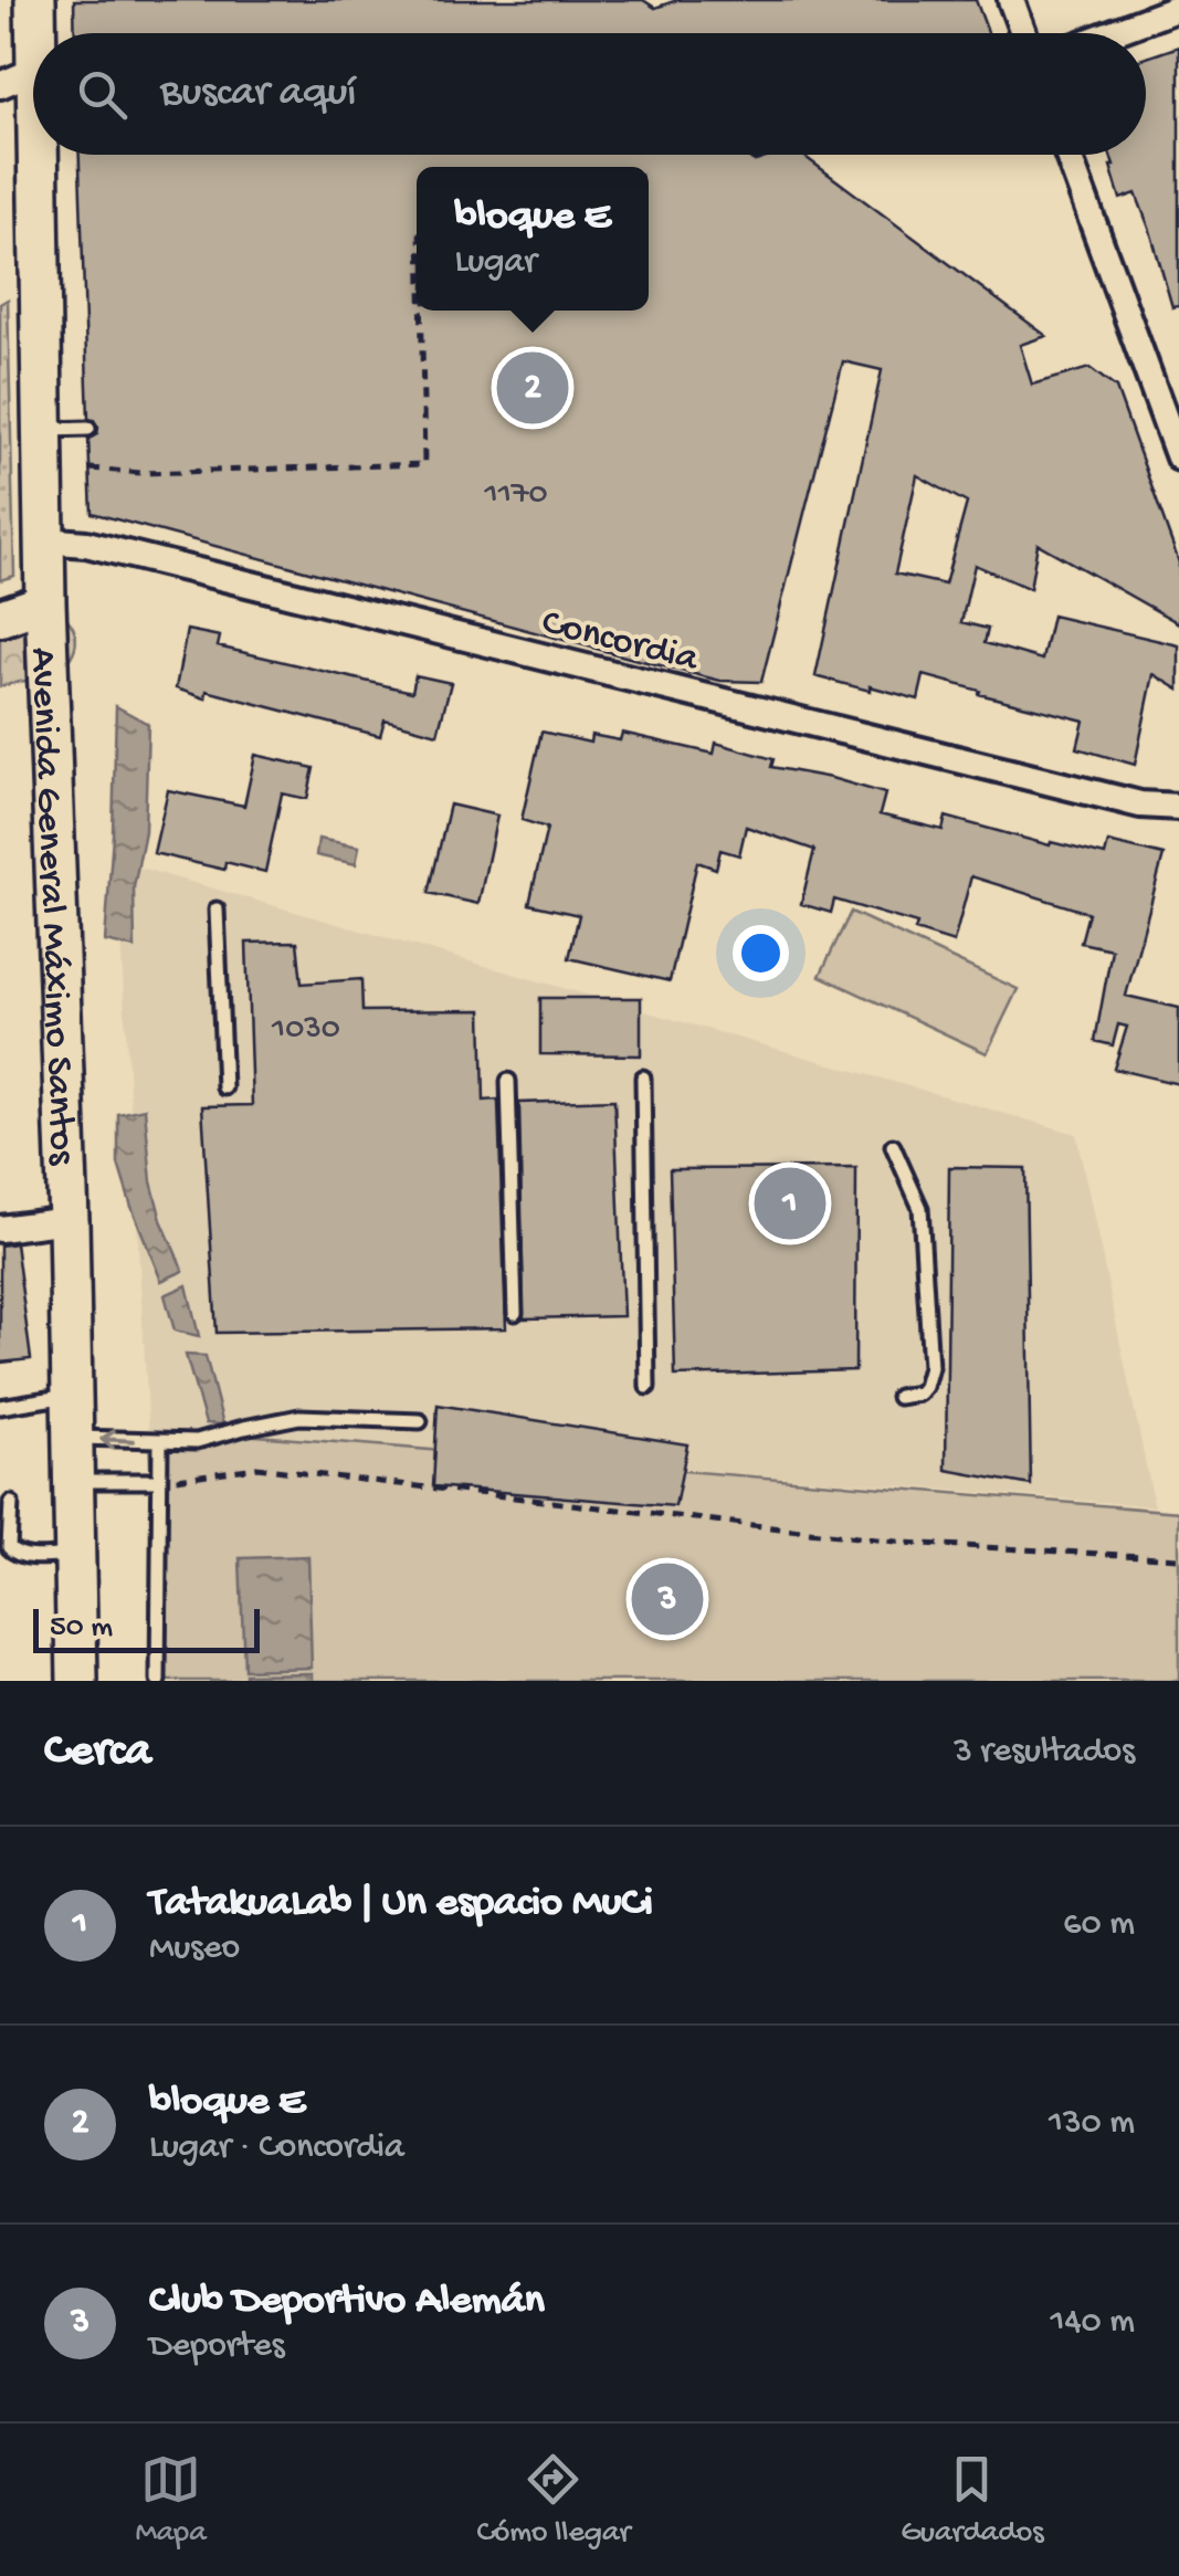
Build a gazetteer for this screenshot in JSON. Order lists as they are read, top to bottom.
{
  "streets": {
    "main road": ["Avenida General Máximo Santos"],
    "street": ["Concordia"]
  },
  "crossings": [
    ["Concordia", "Avenida General Máximo Santos"]
  ],
  "house_numbers": ["1170", "1030"],
  "scale_bar": "50 m",
  "page": {
    "search": "Buscar aquí",
    "popup": ["bloque E", "Lugar"],
    "pins": ["2", "1", "3"],
    "scale": "50 m",
    "heading": ["Cerca", "3 resultados"],
    "list": [
      {
        "mark": "1",
        "name": "TatakuaLab | Un espacio MuCi",
        "note": "Museo",
        "value": "60 m"
      },
      {
        "mark": "2",
        "name": "bloque E",
        "note": "Lugar · Concordia",
        "value": "130 m"
      },
      {
        "mark": "3",
        "name": "Club Deportivo Alemán",
        "note": "Deportes",
        "value": "140 m"
      }
    ],
    "nav": ["Mapa", "Cómo llegar", "Guardados"]
  }
}
